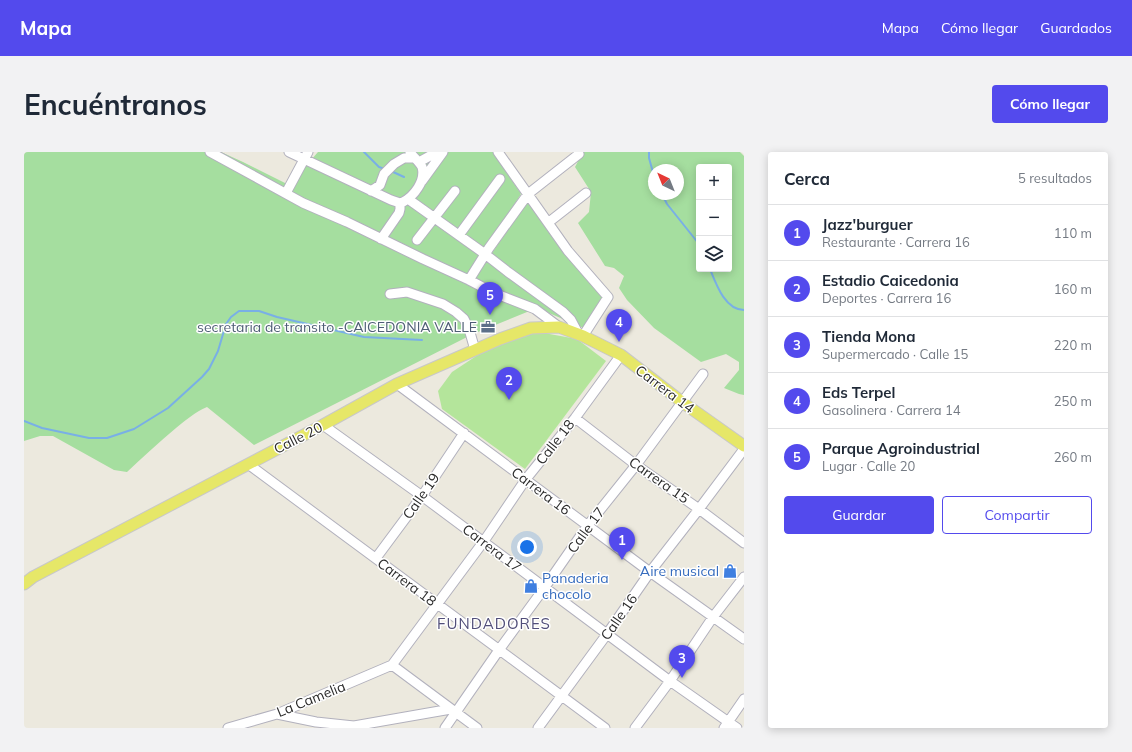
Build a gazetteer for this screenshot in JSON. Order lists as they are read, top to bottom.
{
  "streets": {
    "main road": ["Carrera 14", "Calle 20"],
    "street": [
      "Calle 18",
      "Carrera 15",
      "Carrera 16",
      "Calle 19",
      "Calle 17",
      "Carrera 17",
      "Carrera 18",
      "Calle 16",
      "La Camelia"
    ]
  },
  "crossings": [
    ["Carrera 14", "Calle 20"],
    ["Carrera 14", "Calle 18"],
    ["Carrera 14", "Calle 17"],
    ["Carrera 14", "Calle 16"],
    ["Calle 20", "Carrera 16"],
    ["Calle 20", "Carrera 17"],
    ["Calle 20", "Carrera 18"],
    ["Calle 18", "Carrera 15"],
    ["Calle 18", "Carrera 16"],
    ["Calle 18", "Carrera 17"],
    ["Calle 18", "Carrera 18"],
    ["Calle 18", "La Camelia"],
    ["Carrera 15", "Calle 17"],
    ["Carrera 15", "Calle 16"],
    ["Carrera 16", "Calle 19"],
    ["Carrera 16", "Calle 17"],
    ["Carrera 16", "Calle 16"],
    ["Calle 19", "Carrera 17"],
    ["Calle 19", "Carrera 18"],
    ["Calle 17", "Carrera 17"],
    ["Calle 17", "Carrera 18"],
    ["Carrera 17", "Calle 16"],
    ["Carrera 18", "Calle 16"]
  ],
  "districts": ["FUNDADORES"],
  "places": {
    "office": ["secretaria de transito -CAICEDONIA VALLE"],
    "shop": ["Aire musical", "Panaderia chocolo"]
  },
  "north": "top left",
  "page": {
    "header": "Mapa",
    "nav": ["Mapa", "Cómo llegar", "Guardados"],
    "buttons": [
      "Cómo llegar",
      ["Guardar", "Compartir"]
    ],
    "title": "Encuéntranos",
    "heading": ["Cerca", "5 resultados"],
    "map_buttons": ["+", "−"],
    "list": [
      {
        "mark": "1",
        "name": "Jazz'burguer",
        "note": "Restaurante · Carrera 16",
        "value": "110 m"
      },
      {
        "mark": "2",
        "name": "Estadio Caicedonia",
        "note": "Deportes · Carrera 16",
        "value": "160 m"
      },
      {
        "mark": "3",
        "name": "Tienda Mona",
        "note": "Supermercado · Calle 15",
        "value": "220 m"
      },
      {
        "mark": "4",
        "name": "Eds Terpel",
        "note": "Gasolinera · Carrera 14",
        "value": "250 m"
      },
      {
        "mark": "5",
        "name": "Parque Agroindustrial",
        "note": "Lugar · Calle 20",
        "value": "260 m"
      }
    ],
    "pins": [
      "5",
      "4",
      "2",
      "1",
      "3"
    ]
  }
}
